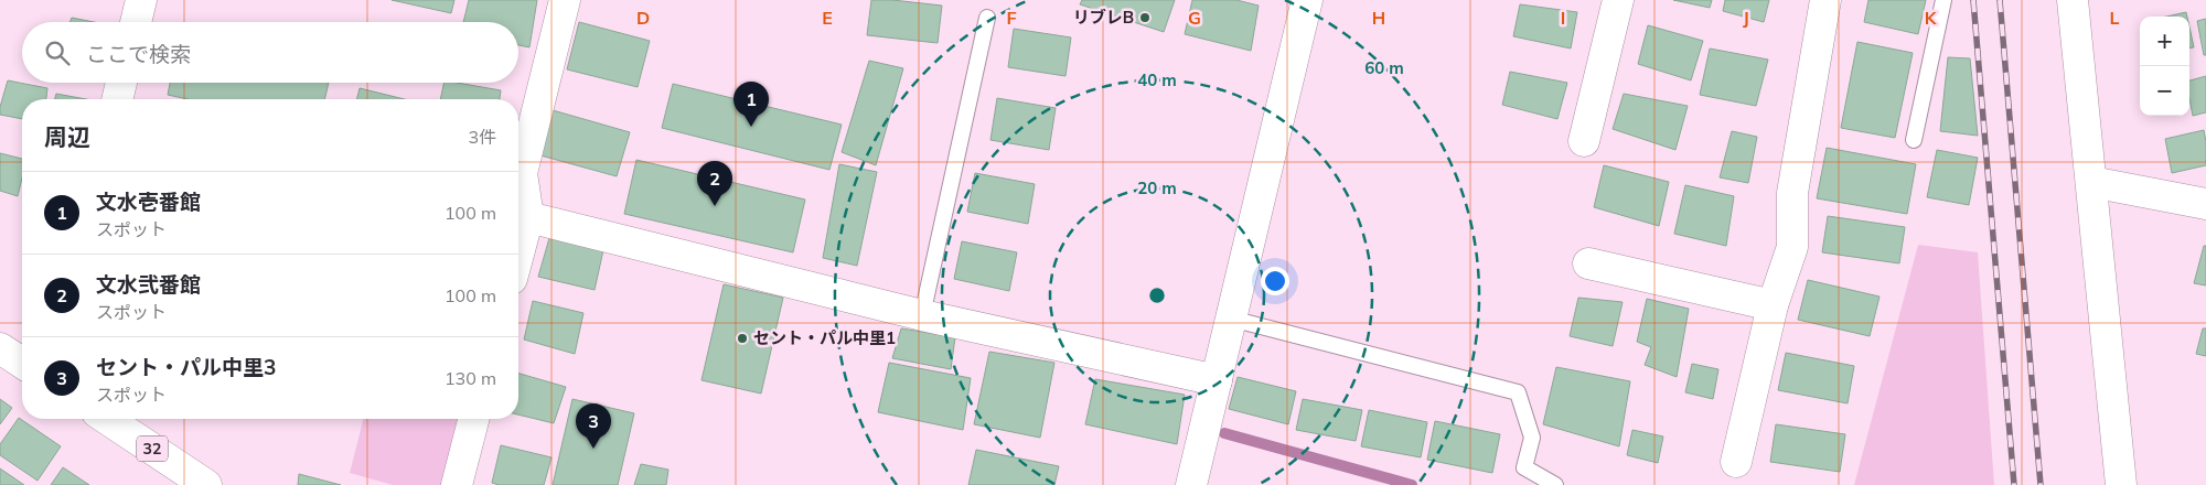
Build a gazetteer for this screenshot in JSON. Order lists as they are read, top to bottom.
{
  "streets": {
    "street": ["32"]
  },
  "places": ["リブレB", "セント・パル中里1"],
  "page": {
    "map_buttons": ["+", "−"],
    "search": "ここで検索",
    "pins": ["1", "2", "3"],
    "heading": ["周辺", "3件"],
    "list": [
      {
        "mark": "1",
        "name": "文水壱番館",
        "note": "スポット",
        "value": "100 m"
      },
      {
        "mark": "2",
        "name": "文水弐番館",
        "note": "スポット",
        "value": "100 m"
      },
      {
        "mark": "3",
        "name": "セント・パル中里3",
        "note": "スポット",
        "value": "130 m"
      }
    ]
  },
  "grid": {
    "columns": [
      "D",
      "E",
      "F",
      "G",
      "H",
      "I",
      "J",
      "K",
      "L"
    ]
  },
  "rings": ["60 m", "40 m", "20 m"]
}
